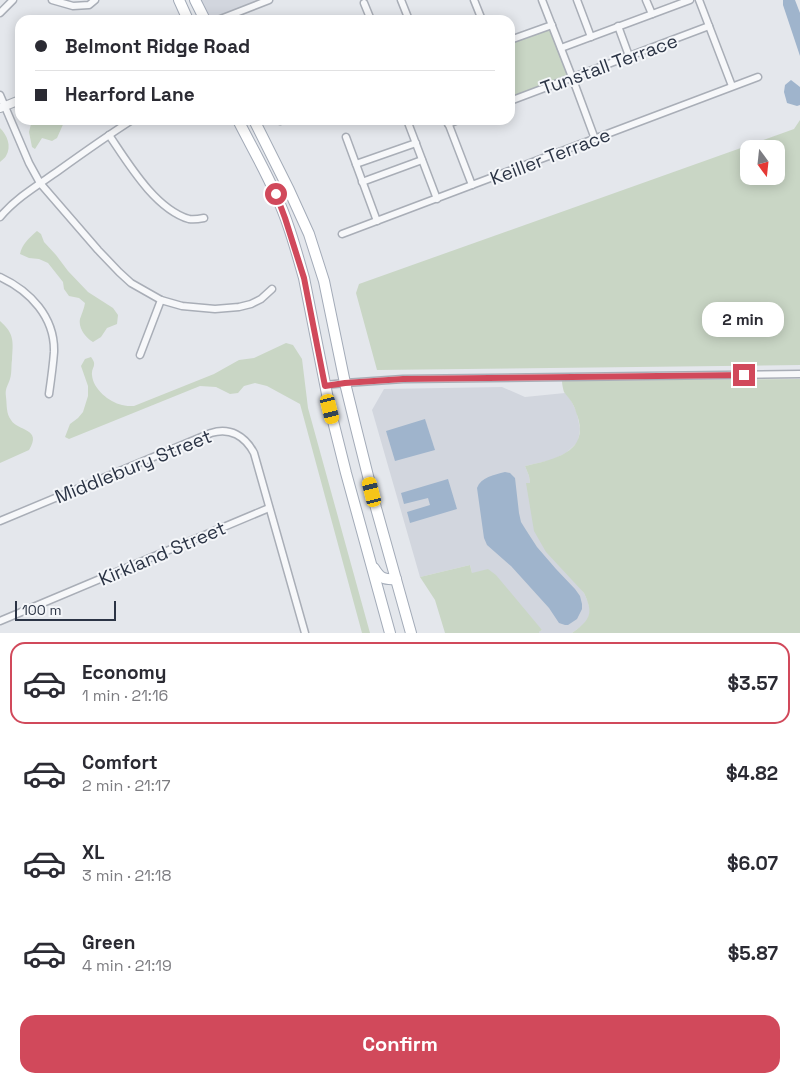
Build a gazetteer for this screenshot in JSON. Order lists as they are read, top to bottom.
{
  "streets": {
    "street": [
      "Tunstall Terrace",
      "Keiller Terrace",
      "Middlebury Street",
      "Kirkland Street"
    ]
  },
  "crossings": [
    ["Middlebury Street", "Kirkland Street"]
  ],
  "scale_bar": "100 m",
  "north": "bottom",
  "page": {
    "banner": ["Belmont Ridge Road", "Hearford Lane"],
    "bubble": "2 min",
    "scale": "100 m",
    "list": [
      {
        "name": "Economy",
        "note": "1 min · 21:16",
        "value": "$3.57"
      },
      {
        "name": "Comfort",
        "note": "2 min · 21:17",
        "value": "$4.82"
      },
      {
        "name": "XL",
        "note": "3 min · 21:18",
        "value": "$6.07"
      },
      {
        "name": "Green",
        "note": "4 min · 21:19",
        "value": "$5.87"
      }
    ],
    "buttons": "Confirm"
  }
}
